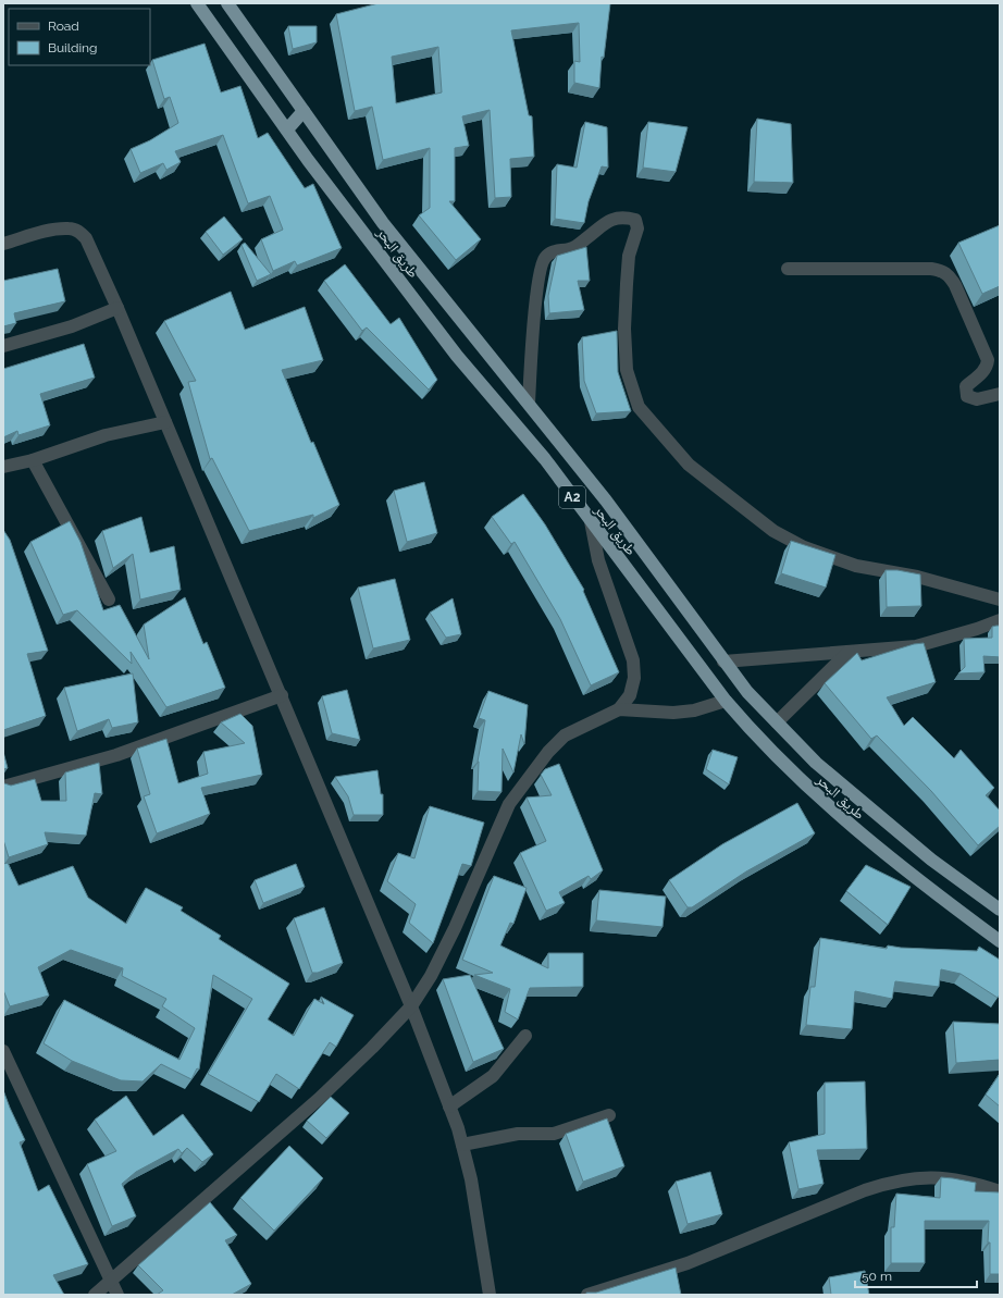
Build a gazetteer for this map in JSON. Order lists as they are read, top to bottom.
{
  "streets": {
    "highway": ["طريق البحر", "A2"]
  },
  "legend": ["Road", "Building"],
  "scale_bar": "50 m"
}
